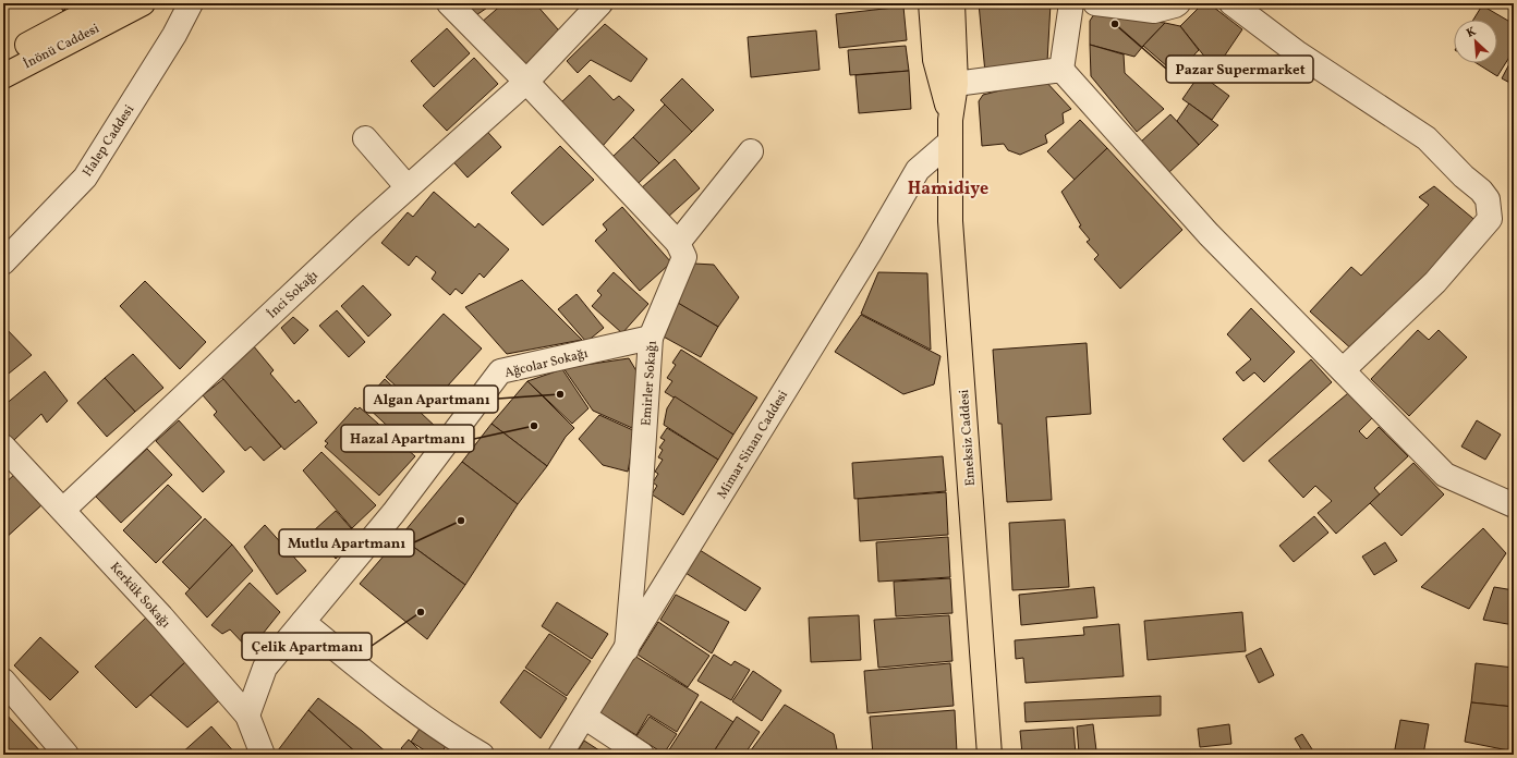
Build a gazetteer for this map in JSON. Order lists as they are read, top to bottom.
{
  "streets": {
    "main road": ["İnönü Caddesi", "Emeksiz Caddesi"],
    "street": [
      "Halep Caddesi",
      "İnci Sokağı",
      "Ağcolar Sokağı",
      "Emirler Sokağı",
      "Mimar Sinan Caddesi",
      "Kerkük Sokağı"
    ]
  },
  "crossings": [
    ["İnci Sokağı", "Kerkük Sokağı"],
    ["Ağcolar Sokağı", "Emirler Sokağı"],
    ["Ağcolar Sokağı", "Kerkük Sokağı"],
    ["Emirler Sokağı", "Mimar Sinan Caddesi"],
    ["Emeksiz Caddesi", "Mimar Sinan Caddesi"]
  ],
  "districts": ["Hamidiye"],
  "places": [
    "Pazar Supermarket",
    "Algan Apartmanı",
    "Hazal Apartmanı",
    "Mutlu Apartmanı",
    "Çelik Apartmanı"
  ],
  "north": "top left"
}
